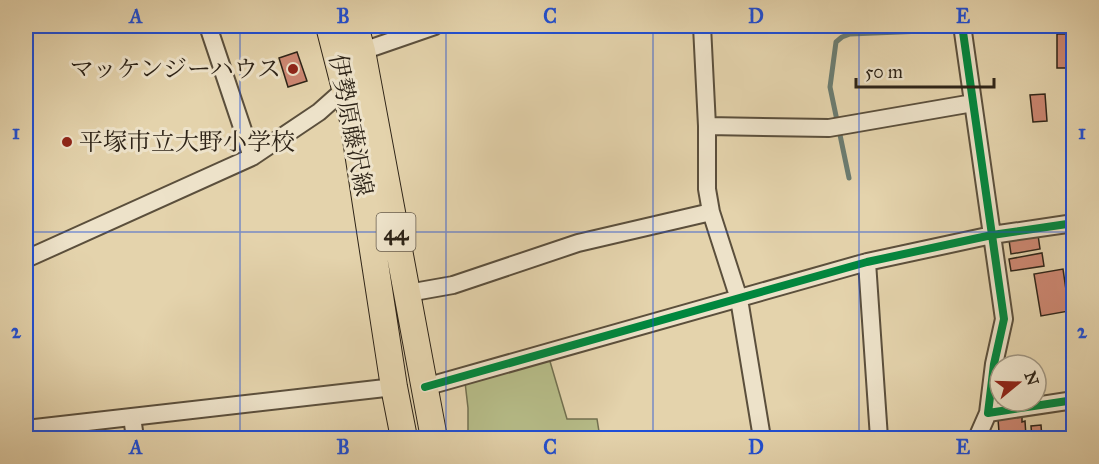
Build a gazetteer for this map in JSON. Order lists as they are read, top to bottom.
{
  "streets": {
    "main road": ["伊勢原藤沢線", "44"]
  },
  "places": ["マッケンジーハウス", "平塚市立大野小学校"],
  "scale_bar": "50 m",
  "north": "right",
  "grid": {
    "columns": [
      "A",
      "B",
      "C",
      "D",
      "E"
    ],
    "rows": ["1", "2"]
  }
}
